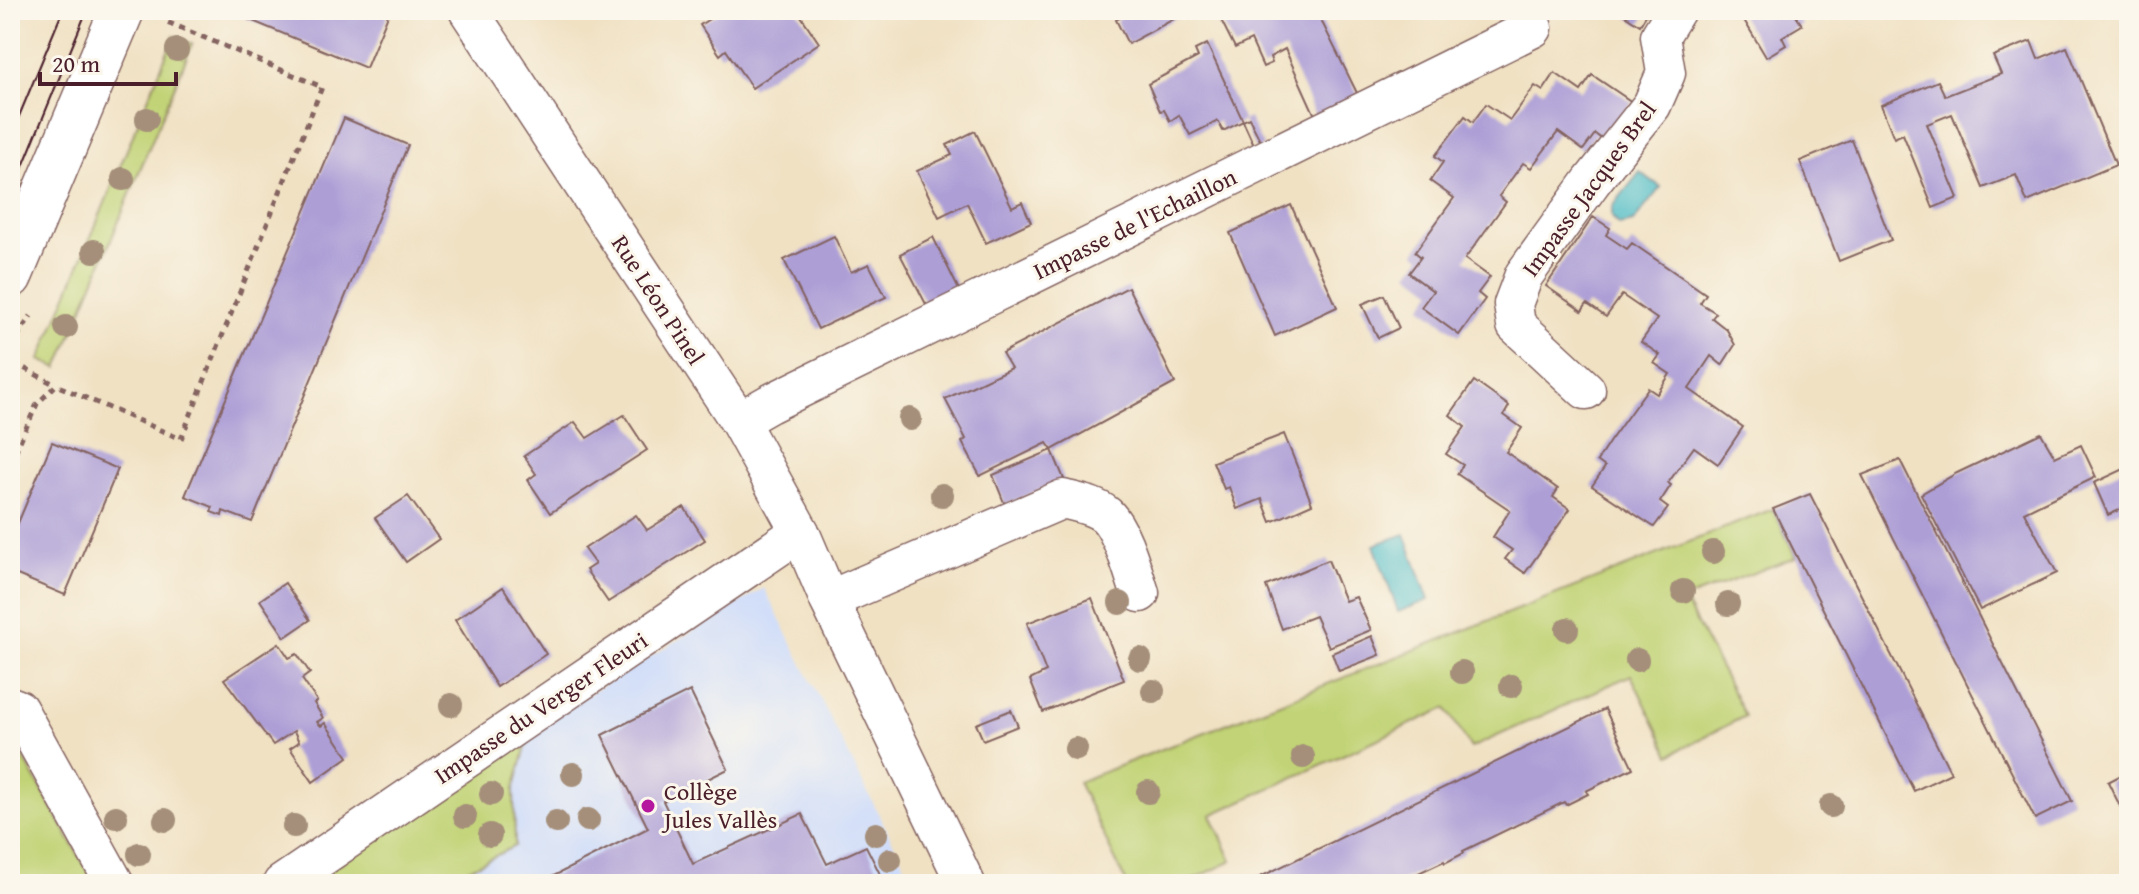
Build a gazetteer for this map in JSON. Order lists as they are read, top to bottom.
{
  "streets": {
    "street": [
      "Impasse Jacques Brel",
      "Impasse de l'Echaillon",
      "Rue Léon Pinel",
      "Impasse du Verger Fleuri"
    ]
  },
  "crossings": [
    ["Impasse de l'Echaillon", "Rue Léon Pinel"],
    ["Rue Léon Pinel", "Impasse du Verger Fleuri"]
  ],
  "places": ["Collège Jules Vallès"],
  "scale_bar": "20 m"
}
